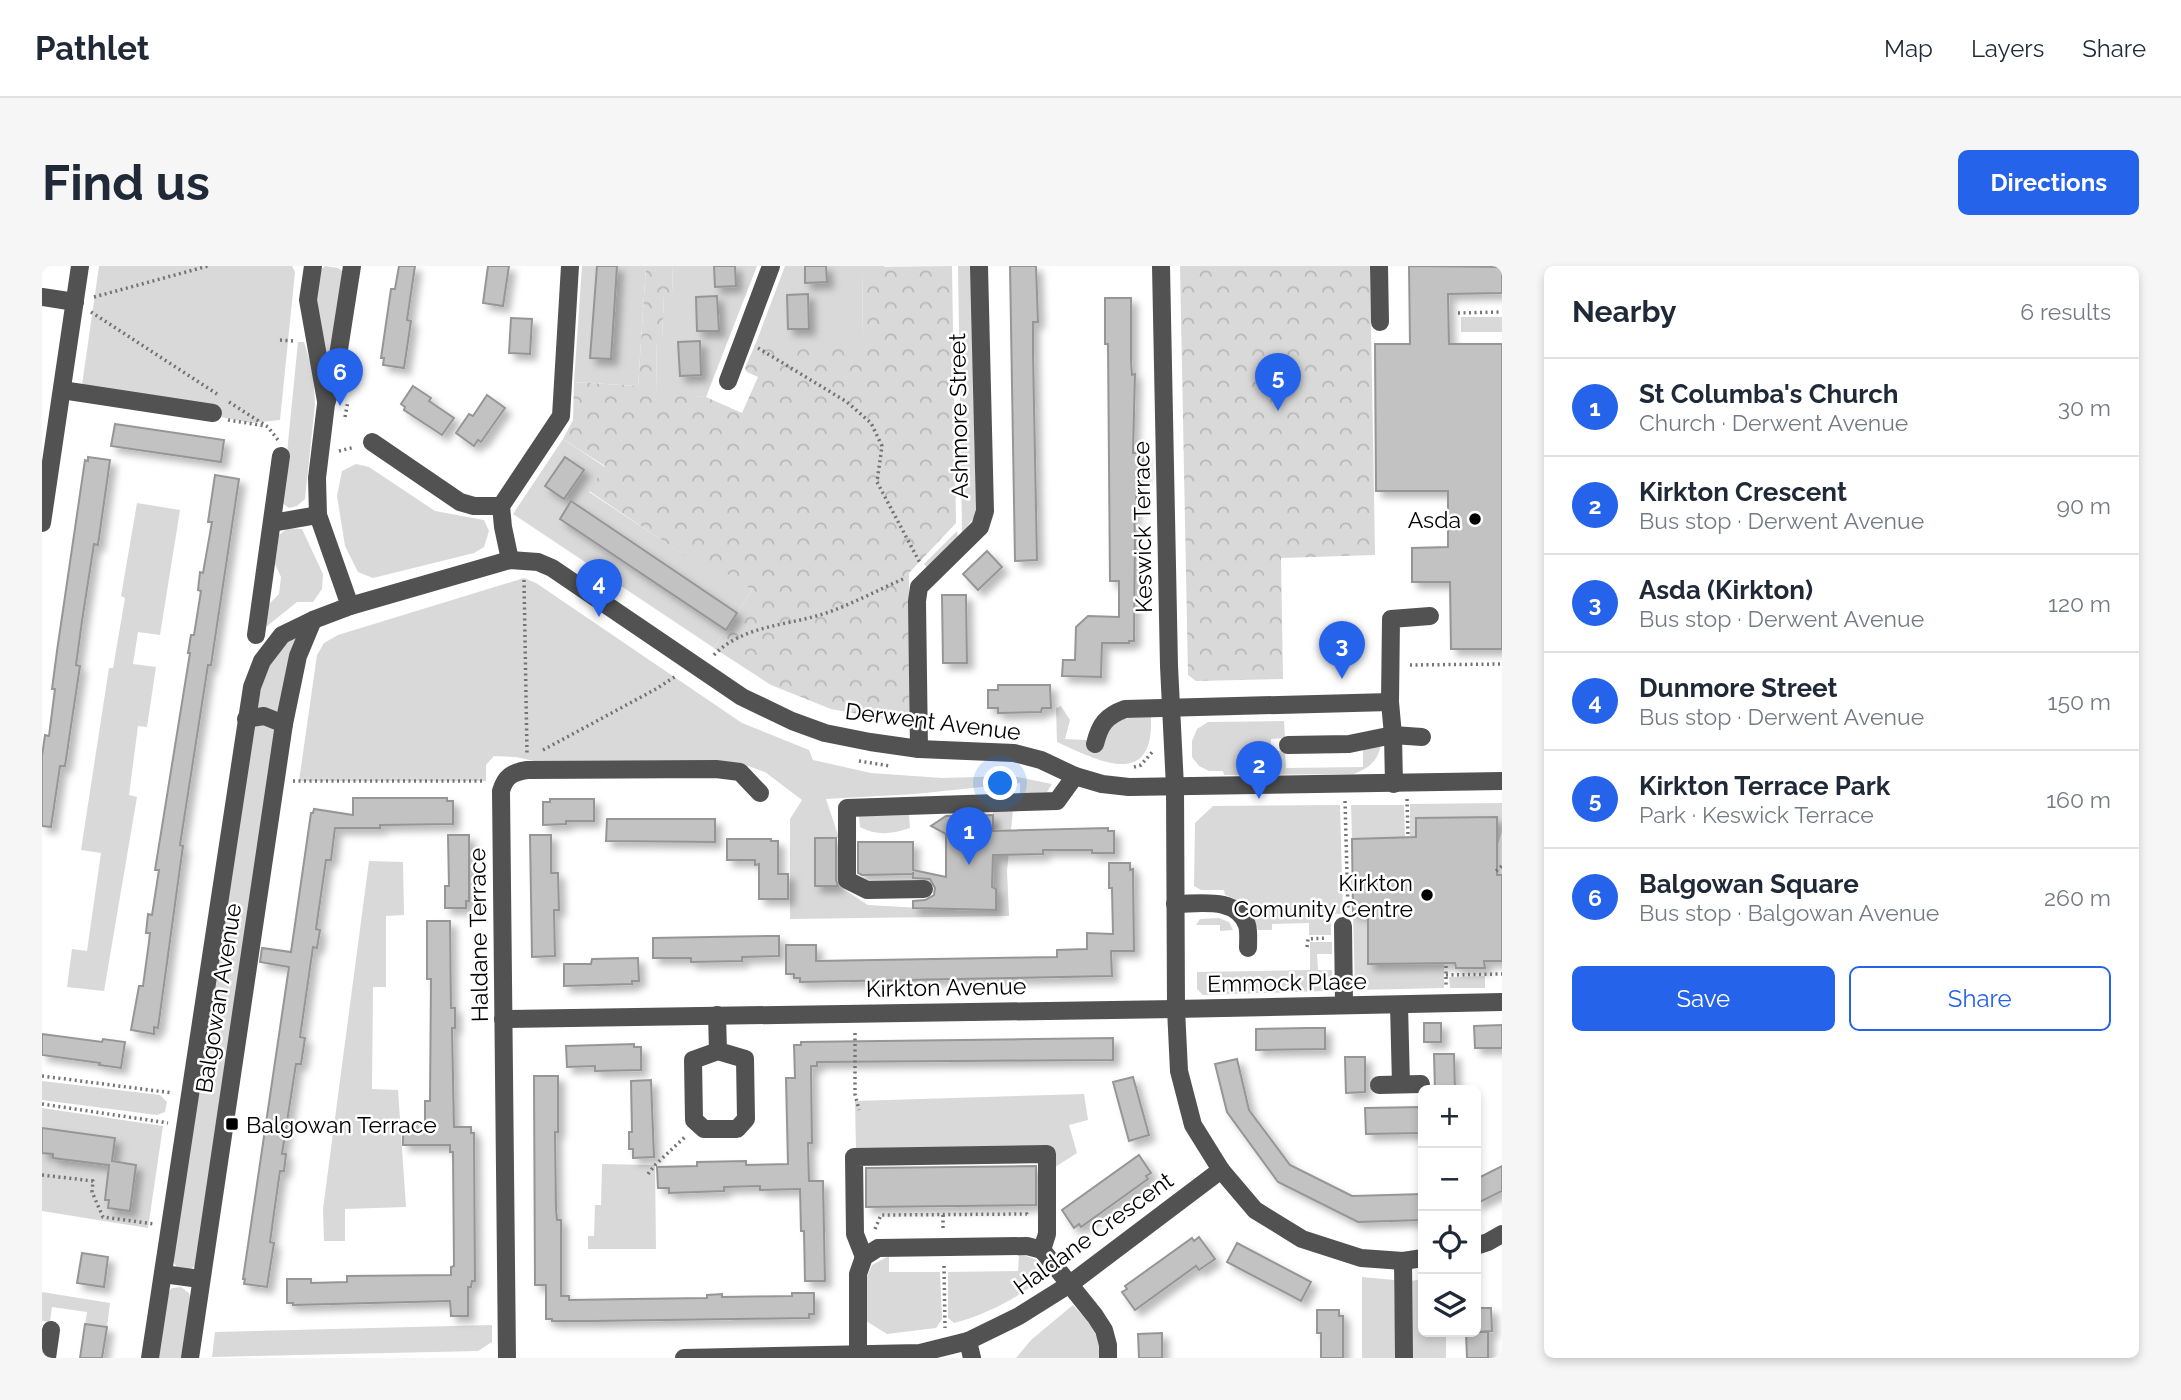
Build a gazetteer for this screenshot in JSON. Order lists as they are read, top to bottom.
{
  "streets": {
    "street": [
      "Ashmore Street",
      "Keswick Terrace",
      "Derwent Avenue",
      "Haldane Terrace",
      "Emmock Place",
      "Kirkton Avenue",
      "Balgowan Avenue",
      "Haldane Crescent"
    ]
  },
  "crossings": [
    ["Ashmore Street", "Derwent Avenue"],
    ["Keswick Terrace", "Derwent Avenue"],
    ["Keswick Terrace", "Emmock Place"],
    ["Keswick Terrace", "Kirkton Avenue"],
    ["Keswick Terrace", "Haldane Crescent"],
    ["Haldane Terrace", "Kirkton Avenue"],
    ["Emmock Place", "Kirkton Avenue"]
  ],
  "places": {
    "other": ["Asda", "Kirkton Comunity Centre"],
    "transit": ["Balgowan Terrace"]
  },
  "page": {
    "header": "Pathlet",
    "nav": ["Map", "Layers", "Share"],
    "buttons": [
      "Directions",
      ["Save", "Share"]
    ],
    "title": "Find us",
    "heading": ["Nearby", "6 results"],
    "pins": [
      "6",
      "5",
      "4",
      "3",
      "2",
      "1"
    ],
    "list": [
      {
        "mark": "1",
        "name": "St Columba's Church",
        "note": "Church · Derwent Avenue",
        "value": "30 m"
      },
      {
        "mark": "2",
        "name": "Kirkton Crescent",
        "note": "Bus stop · Derwent Avenue",
        "value": "90 m"
      },
      {
        "mark": "3",
        "name": "Asda (Kirkton)",
        "note": "Bus stop · Derwent Avenue",
        "value": "120 m"
      },
      {
        "mark": "4",
        "name": "Dunmore Street",
        "note": "Bus stop · Derwent Avenue",
        "value": "150 m"
      },
      {
        "mark": "5",
        "name": "Kirkton Terrace Park",
        "note": "Park · Keswick Terrace",
        "value": "160 m"
      },
      {
        "mark": "6",
        "name": "Balgowan Square",
        "note": "Bus stop · Balgowan Avenue",
        "value": "260 m"
      }
    ],
    "map_buttons": ["+", "−"]
  }
}
